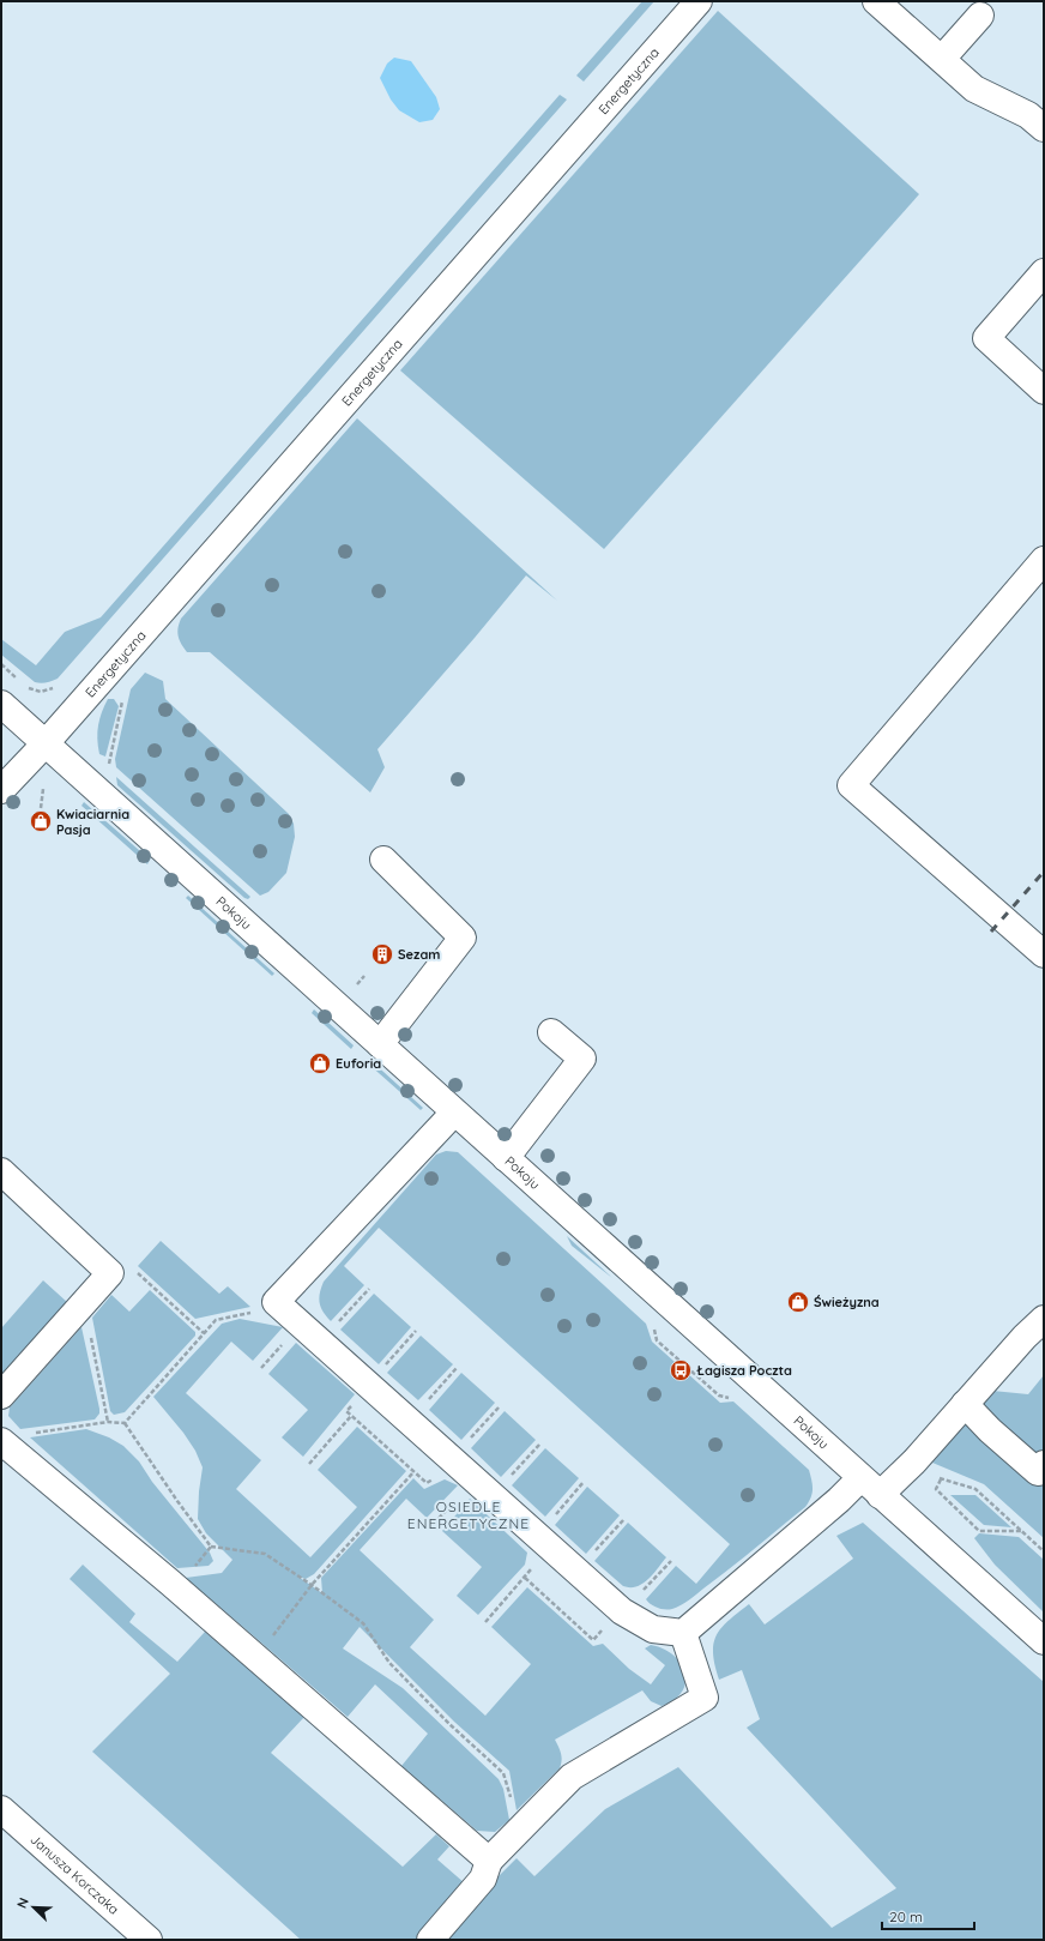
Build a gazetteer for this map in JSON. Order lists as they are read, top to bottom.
{
  "streets": {
    "street": ["Energetyczna", "Pokoju", "Janusza Korczaka"]
  },
  "crossings": [
    ["Energetyczna", "Pokoju"]
  ],
  "districts": ["OSIEDLE ENERGETYCZNE"],
  "places": {
    "shop": ["Kwiaciarnia Pasja", "Euforia", "Świeżyzna"],
    "building": ["Sezam"],
    "bus stop": ["Łagisza Poczta"]
  },
  "scale_bar": "20 m",
  "north": "top left"
}
